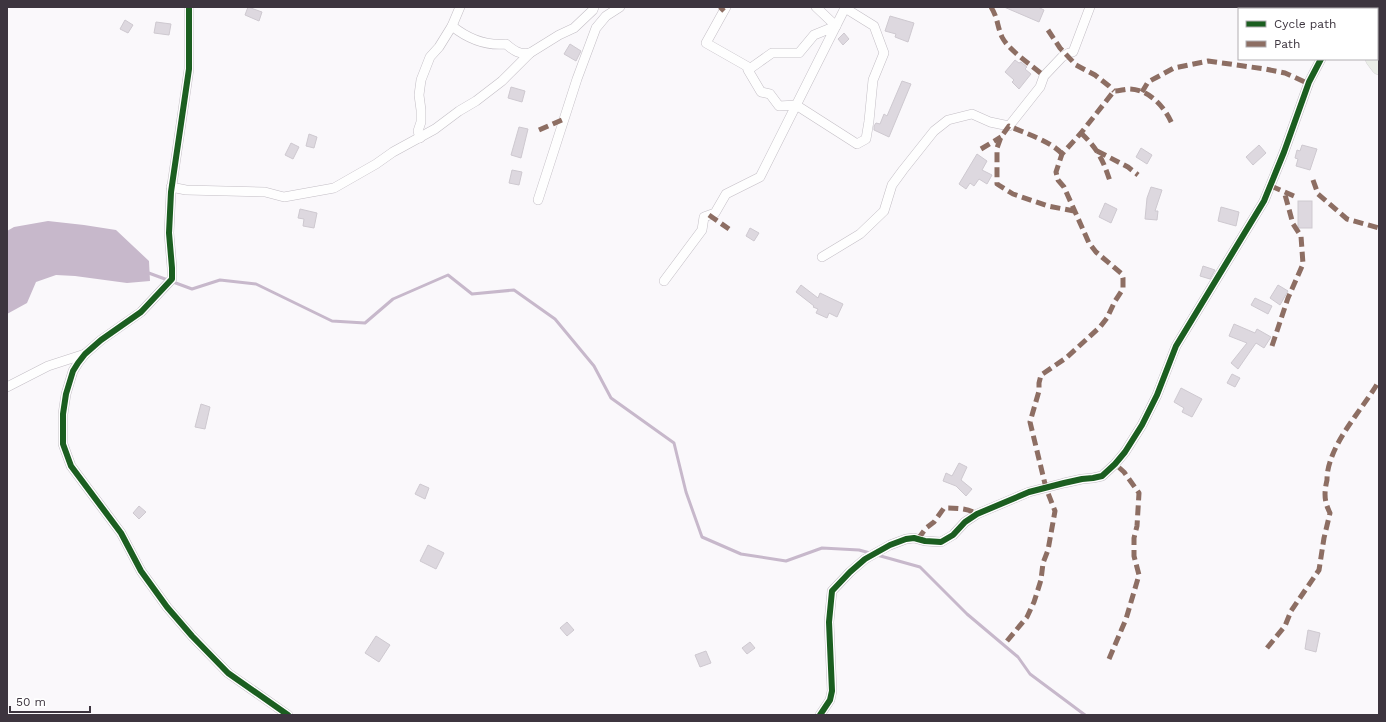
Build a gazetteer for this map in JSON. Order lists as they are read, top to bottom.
{
  "legend": ["Cycle path", "Path"],
  "scale_bar": "50 m"
}
